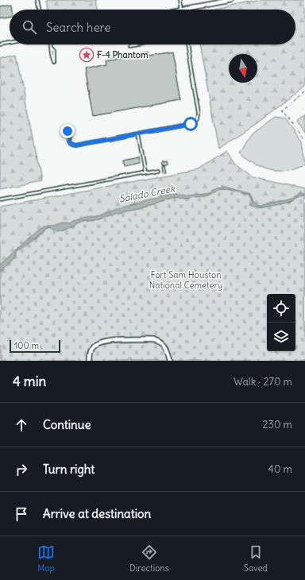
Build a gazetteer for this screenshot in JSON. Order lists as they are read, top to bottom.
{
  "water": ["Salado Creek"],
  "parks": ["Fort Sam Houston National Cemetery"],
  "places": {
    "place": ["F-4 Phantom"]
  },
  "scale_bar": "100 m",
  "north": "bottom",
  "page": {
    "search": "Search here",
    "scale": "100 m",
    "heading": ["4 min", "Walk · 270 m"],
    "list": [
      ["Continue", "230 m"],
      ["Turn right", "40 m"],
      "Arrive at destination"
    ],
    "nav": ["Map", "Directions", "Saved"]
  }
}
